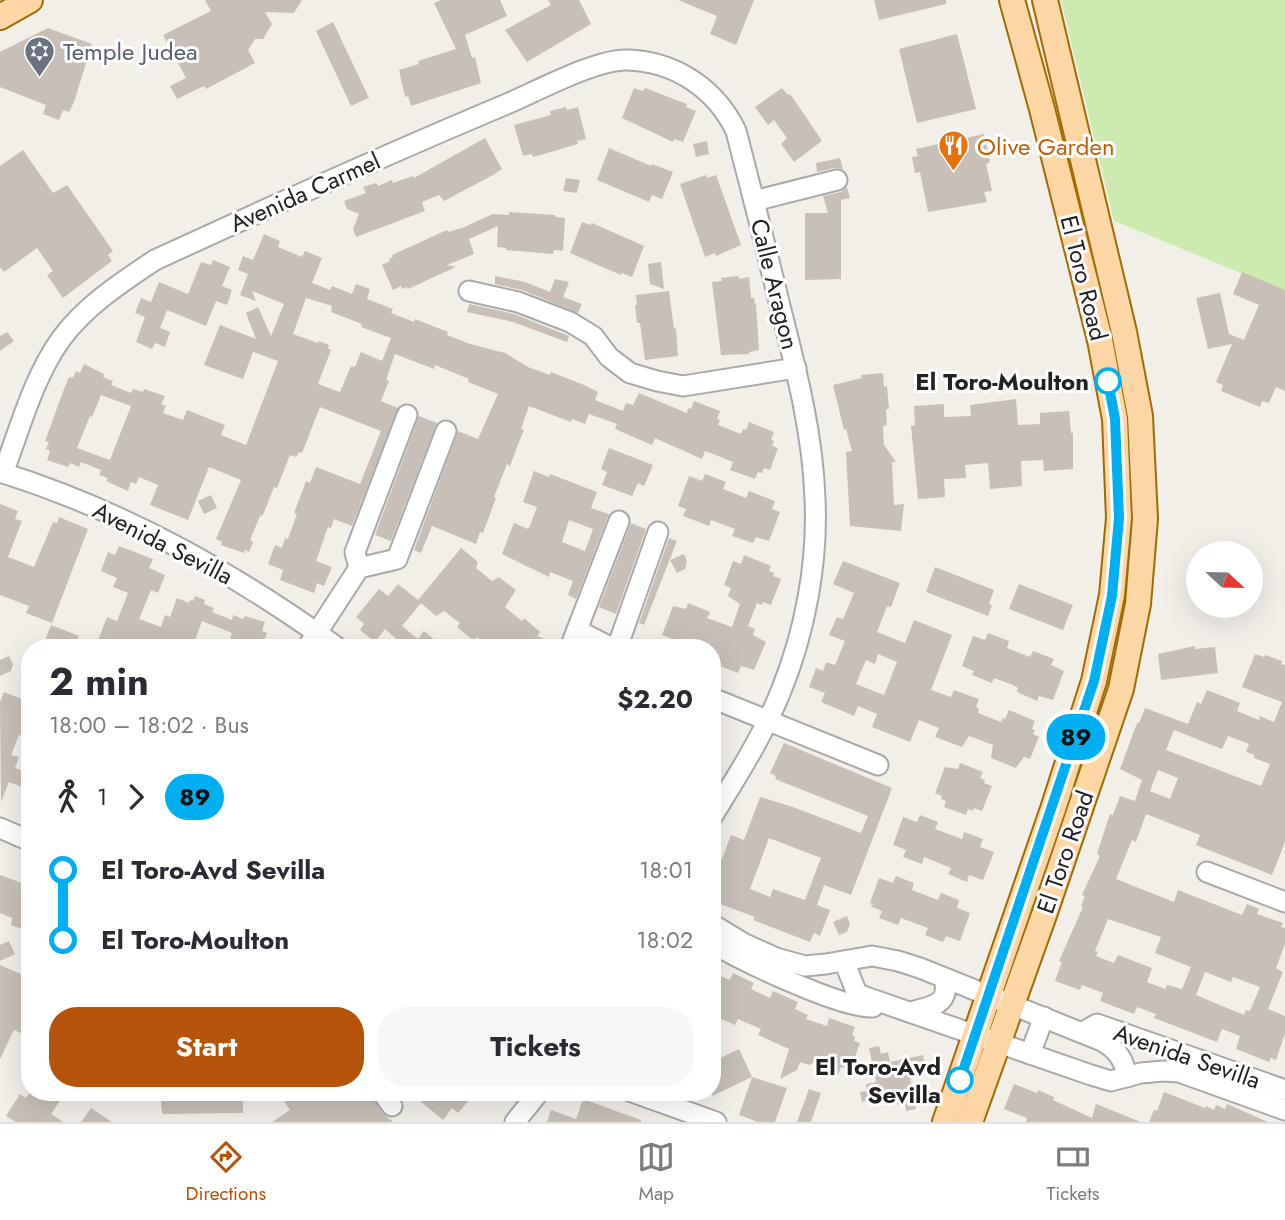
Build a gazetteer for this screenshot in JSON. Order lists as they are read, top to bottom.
{
  "streets": {
    "main road": ["El Toro Road"],
    "street": ["Avenida Carmel", "Calle Aragon", "Avenida Sevilla"]
  },
  "crossings": [
    ["Avenida Carmel", "Calle Aragon"],
    ["Avenida Carmel", "Avenida Sevilla"],
    ["El Toro Road", "Avenida Sevilla"]
  ],
  "places": {
    "synagogue": ["Temple Judea"],
    "restaurant": ["Olive Garden"],
    "other": ["El Toro-Moulton", "El Toro-Avd Sevilla"]
  },
  "lines": ["bus line 89"],
  "north": "right",
  "page": {
    "on_map": "89",
    "heading": ["2 min", "18:00 – 18:02 · Bus", "$2.20"],
    "legs": ["1", "89"],
    "list": [
      {
        "name": "El Toro-Avd Sevilla",
        "value": "18:01"
      },
      {
        "name": "El Toro-Moulton",
        "value": "18:02"
      }
    ],
    "buttons": ["Start", "Tickets"],
    "tabs": ["Directions", "Map", "Tickets"]
  }
}
